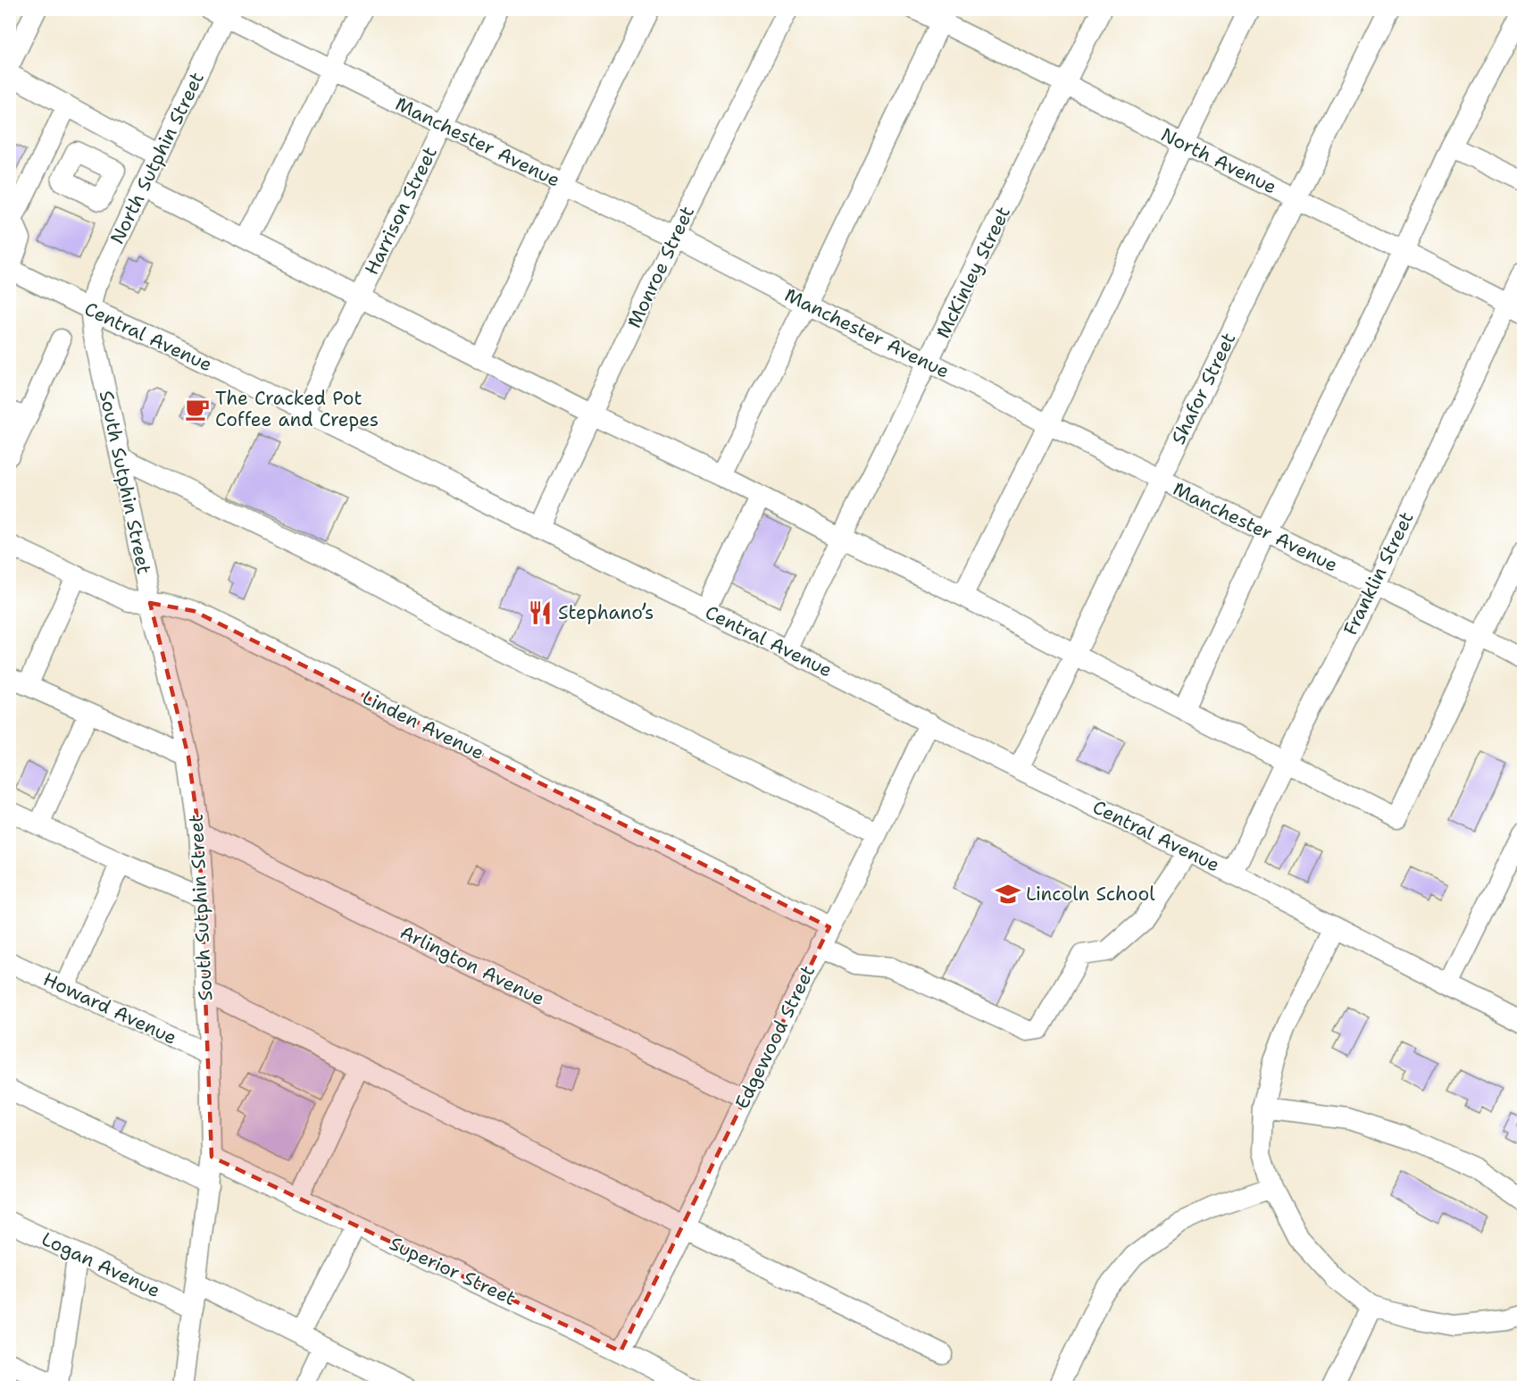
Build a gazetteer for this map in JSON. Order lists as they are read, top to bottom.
{
  "streets": {
    "street": [
      "Manchester Avenue",
      "North Sutphin Street",
      "North Avenue",
      "Harrison Street",
      "Monroe Street",
      "McKinley Street",
      "Central Avenue",
      "Shafor Street",
      "South Sutphin Street",
      "Franklin Street",
      "Linden Avenue",
      "Arlington Avenue",
      "Howard Avenue",
      "Edgewood Street",
      "Logan Avenue",
      "Superior Street"
    ]
  },
  "crossings": [
    ["Manchester Avenue", "North Sutphin Street"],
    ["Manchester Avenue", "Harrison Street"],
    ["Manchester Avenue", "Monroe Street"],
    ["Manchester Avenue", "McKinley Street"],
    ["Manchester Avenue", "Shafor Street"],
    ["Manchester Avenue", "Franklin Street"],
    ["North Sutphin Street", "Central Avenue"],
    ["North Sutphin Street", "South Sutphin Street"],
    ["North Avenue", "McKinley Street"],
    ["North Avenue", "Shafor Street"],
    ["North Avenue", "Franklin Street"],
    ["Harrison Street", "Central Avenue"],
    ["Monroe Street", "Central Avenue"],
    ["McKinley Street", "Central Avenue"],
    ["Central Avenue", "Shafor Street"],
    ["Central Avenue", "South Sutphin Street"],
    ["Central Avenue", "Franklin Street"],
    ["Central Avenue", "Edgewood Street"],
    ["South Sutphin Street", "Linden Avenue"],
    ["South Sutphin Street", "Arlington Avenue"],
    ["South Sutphin Street", "Howard Avenue"],
    ["South Sutphin Street", "Logan Avenue"],
    ["South Sutphin Street", "Superior Street"],
    ["Linden Avenue", "Edgewood Street"],
    ["Arlington Avenue", "Edgewood Street"],
    ["Edgewood Street", "Superior Street"]
  ],
  "places": {
    "cafe": ["The Cracked Pot Coffee and Crepes"],
    "restaurant": ["Stephano’s"],
    "school or university": ["Lincoln School"]
  }
}
